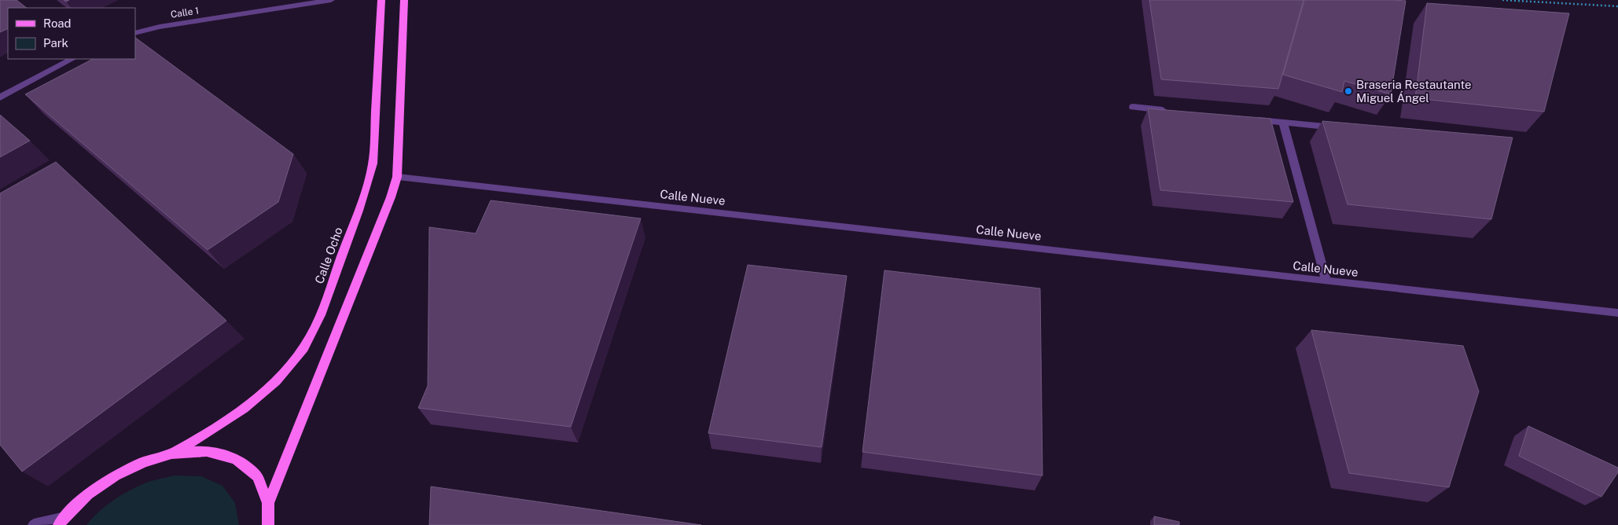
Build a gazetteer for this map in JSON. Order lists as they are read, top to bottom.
{
  "streets": {
    "main road": ["Calle Ocho"],
    "street": ["Calle 1", "Calle Nueve"]
  },
  "places": ["Braseria Restautante Miguel Ángel"],
  "legend": ["Road", "Park"]
}
